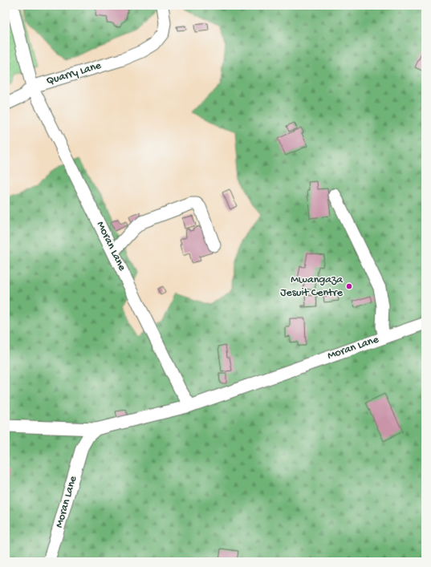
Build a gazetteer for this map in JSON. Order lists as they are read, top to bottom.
{
  "streets": {
    "street": ["Quarry Lane", "Moran Lane"]
  },
  "crossings": [
    ["Quarry Lane", "Moran Lane"]
  ],
  "places": ["Mwangaza Jesuit Centre"]
}
